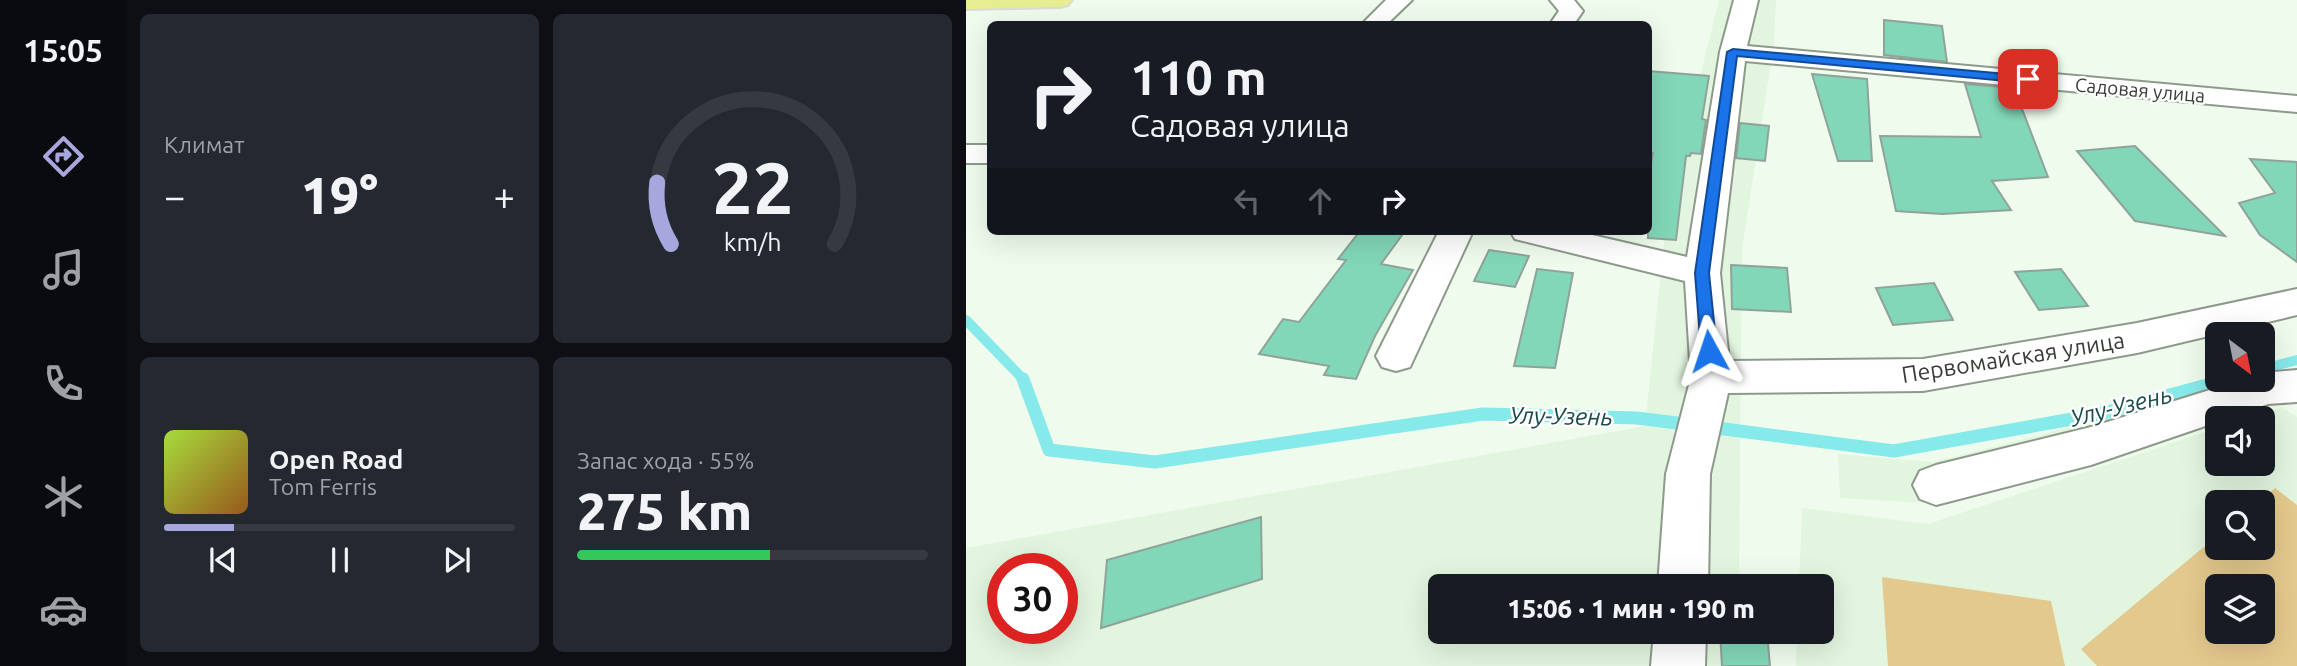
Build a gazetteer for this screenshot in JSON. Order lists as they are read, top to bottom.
{
  "streets": {
    "street": ["Садовая улица", "Первомайская улица"]
  },
  "water": ["Улу-Узень"],
  "north": "bottom right",
  "page": {
    "tabs": "15:05",
    "tile": [
      "Климат",
      ["Запас хода · 55%", "275 km"]
    ],
    "turn": ["110 m", "Садовая улица"],
    "heat": ["−", "19°", "+"],
    "song": ["Open Road", "Tom Ferris"],
    "limit": "30",
    "trip": "15:06 · 1 мин · 190 m",
    "gauge": ["22", "km/h"]
  }
}
